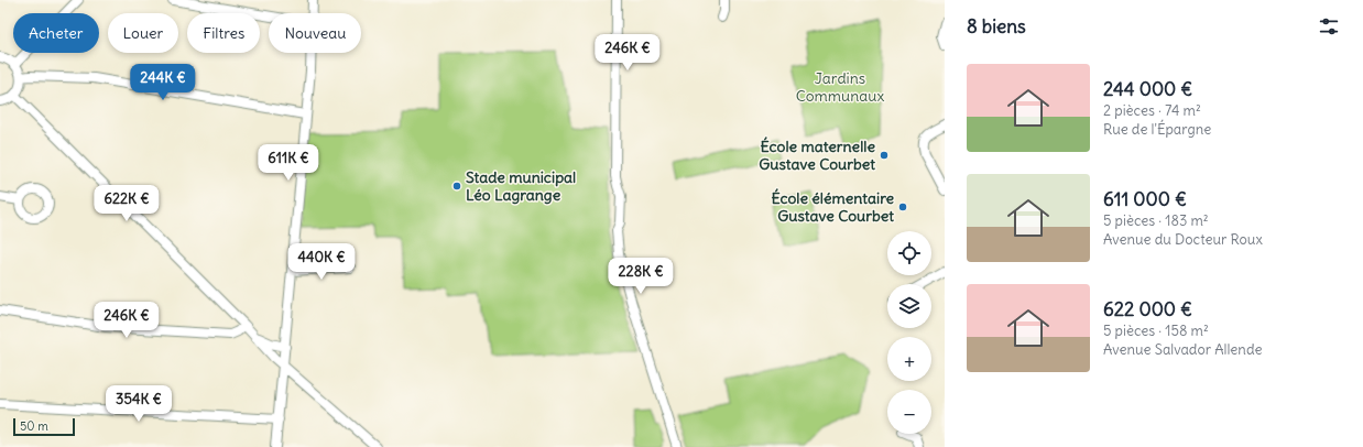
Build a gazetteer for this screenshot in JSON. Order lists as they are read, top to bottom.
{
  "parks": ["Jardins Communaux"],
  "places": ["École maternelle Gustave Courbet", "Stade municipal Léo Lagrange", "École élémentaire Gustave Courbet"],
  "scale_bar": "50 m",
  "page": {
    "heading": "8 biens",
    "chip": [
      "Acheter",
      "Louer",
      "Filtres",
      "Nouveau"
    ],
    "price": [
      "246K €",
      "244K €",
      "611K €",
      "622K €",
      "440K €",
      "228K €",
      "246K €",
      "354K €"
    ],
    "list": [
      {
        "name": "244 000 €",
        "note": "2 pièces · 74 m² · Rue de l'Épargne"
      },
      {
        "name": "611 000 €",
        "note": "5 pièces · 183 m² · Avenue du Docteur Roux"
      },
      {
        "name": "622 000 €",
        "note": "5 pièces · 158 m² · Avenue Salvador Allende"
      }
    ],
    "map_buttons": ["+", "−"],
    "scale": "50 m"
  }
}
